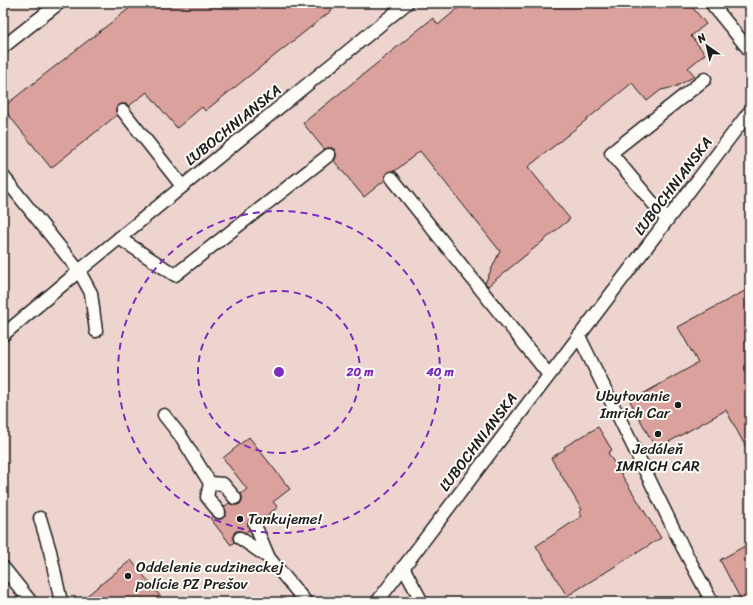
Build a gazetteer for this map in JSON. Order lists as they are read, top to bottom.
{
  "streets": {
    "lane": ["ĽUBOCHNIANSKA"]
  },
  "places": [
    "Ubytovanie Imrich Car",
    "Jedáleň IMRICH CAR",
    "Tankujeme!",
    "Oddelenie cudzineckej polície PZ Prešov"
  ],
  "north": "top left",
  "rings": ["20 m", "40 m"]
}
